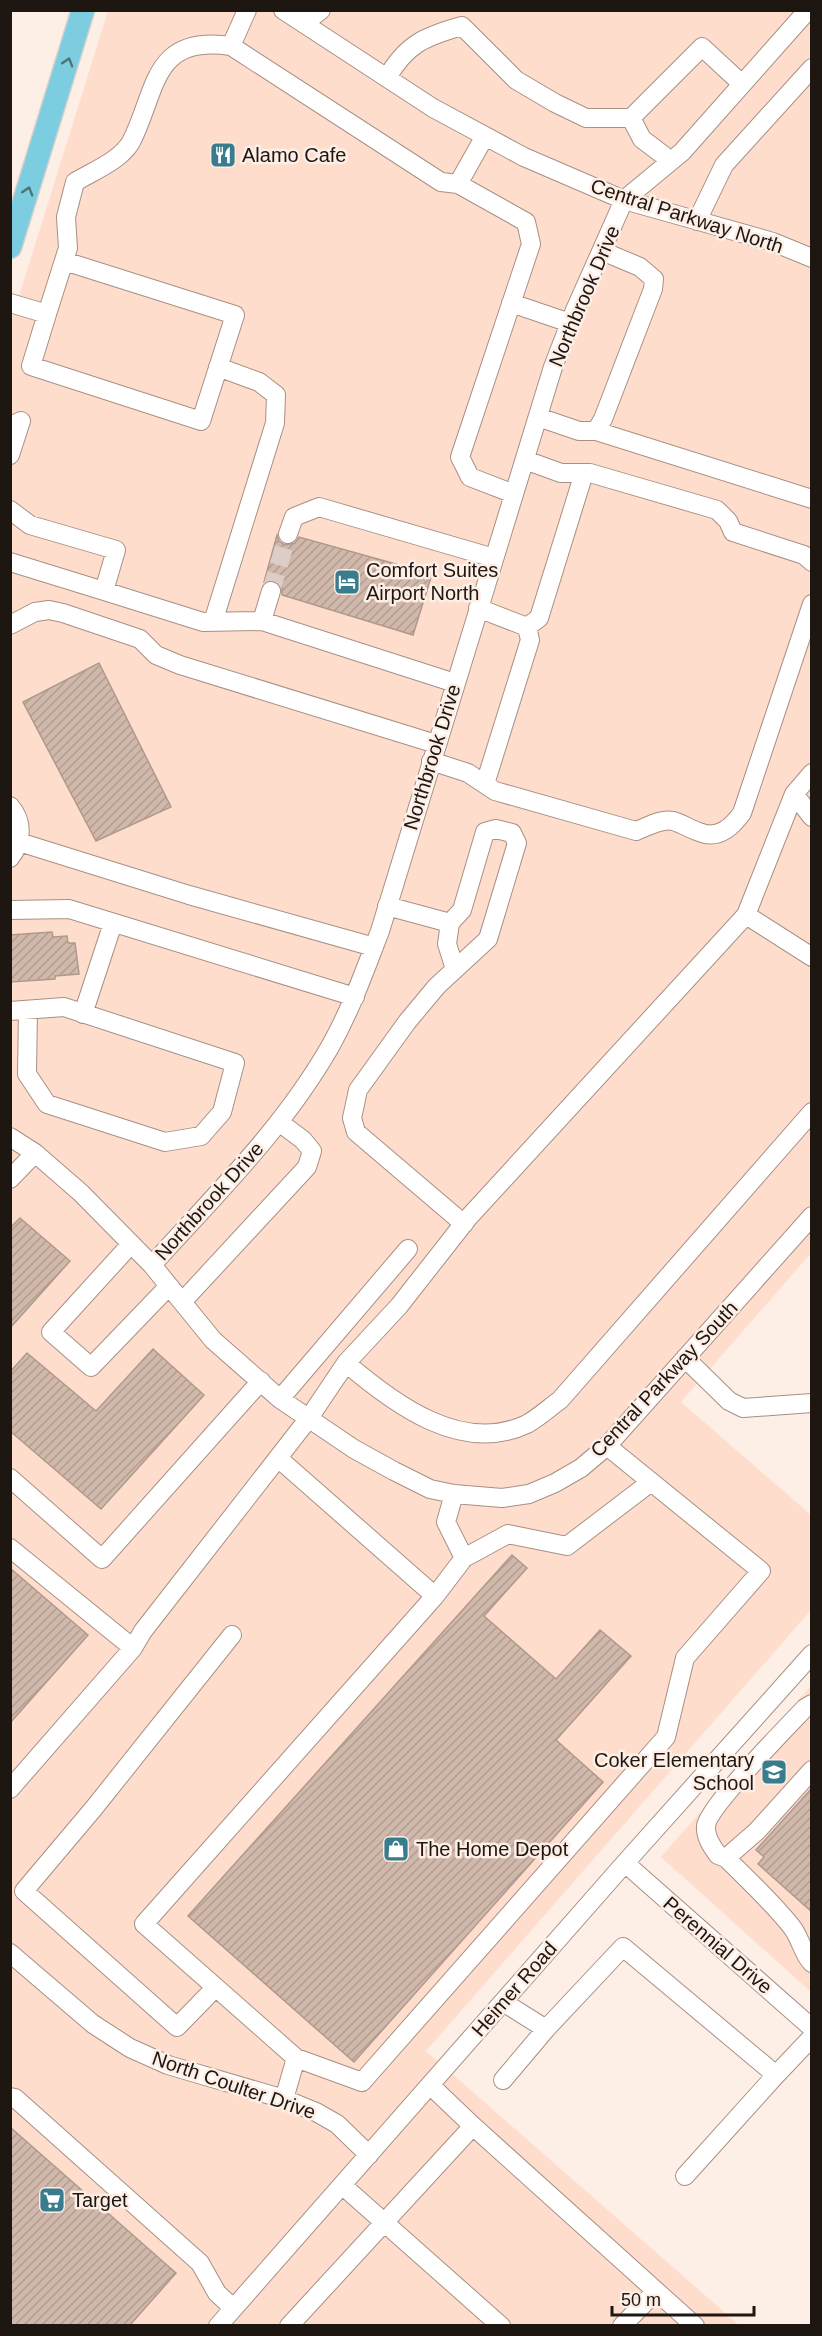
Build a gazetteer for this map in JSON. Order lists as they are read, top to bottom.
{
  "streets": {
    "street": [
      "Central Parkway North",
      "Northbrook Drive",
      "Central Parkway South",
      "Perennial Drive",
      "Heimer Road",
      "North Coulter Drive"
    ]
  },
  "crossings": [
    ["Central Parkway North", "Northbrook Drive"],
    ["Northbrook Drive", "Central Parkway South"],
    ["Perennial Drive", "Heimer Road"],
    ["Heimer Road", "North Coulter Drive"]
  ],
  "places": {
    "restaurant": ["Alamo Cafe"],
    "hotel": ["Comfort Suites Airport North"],
    "school or university": ["Coker Elementary School"],
    "shop": ["The Home Depot"],
    "supermarket": ["Target"]
  },
  "scale_bar": "50 m"
}
